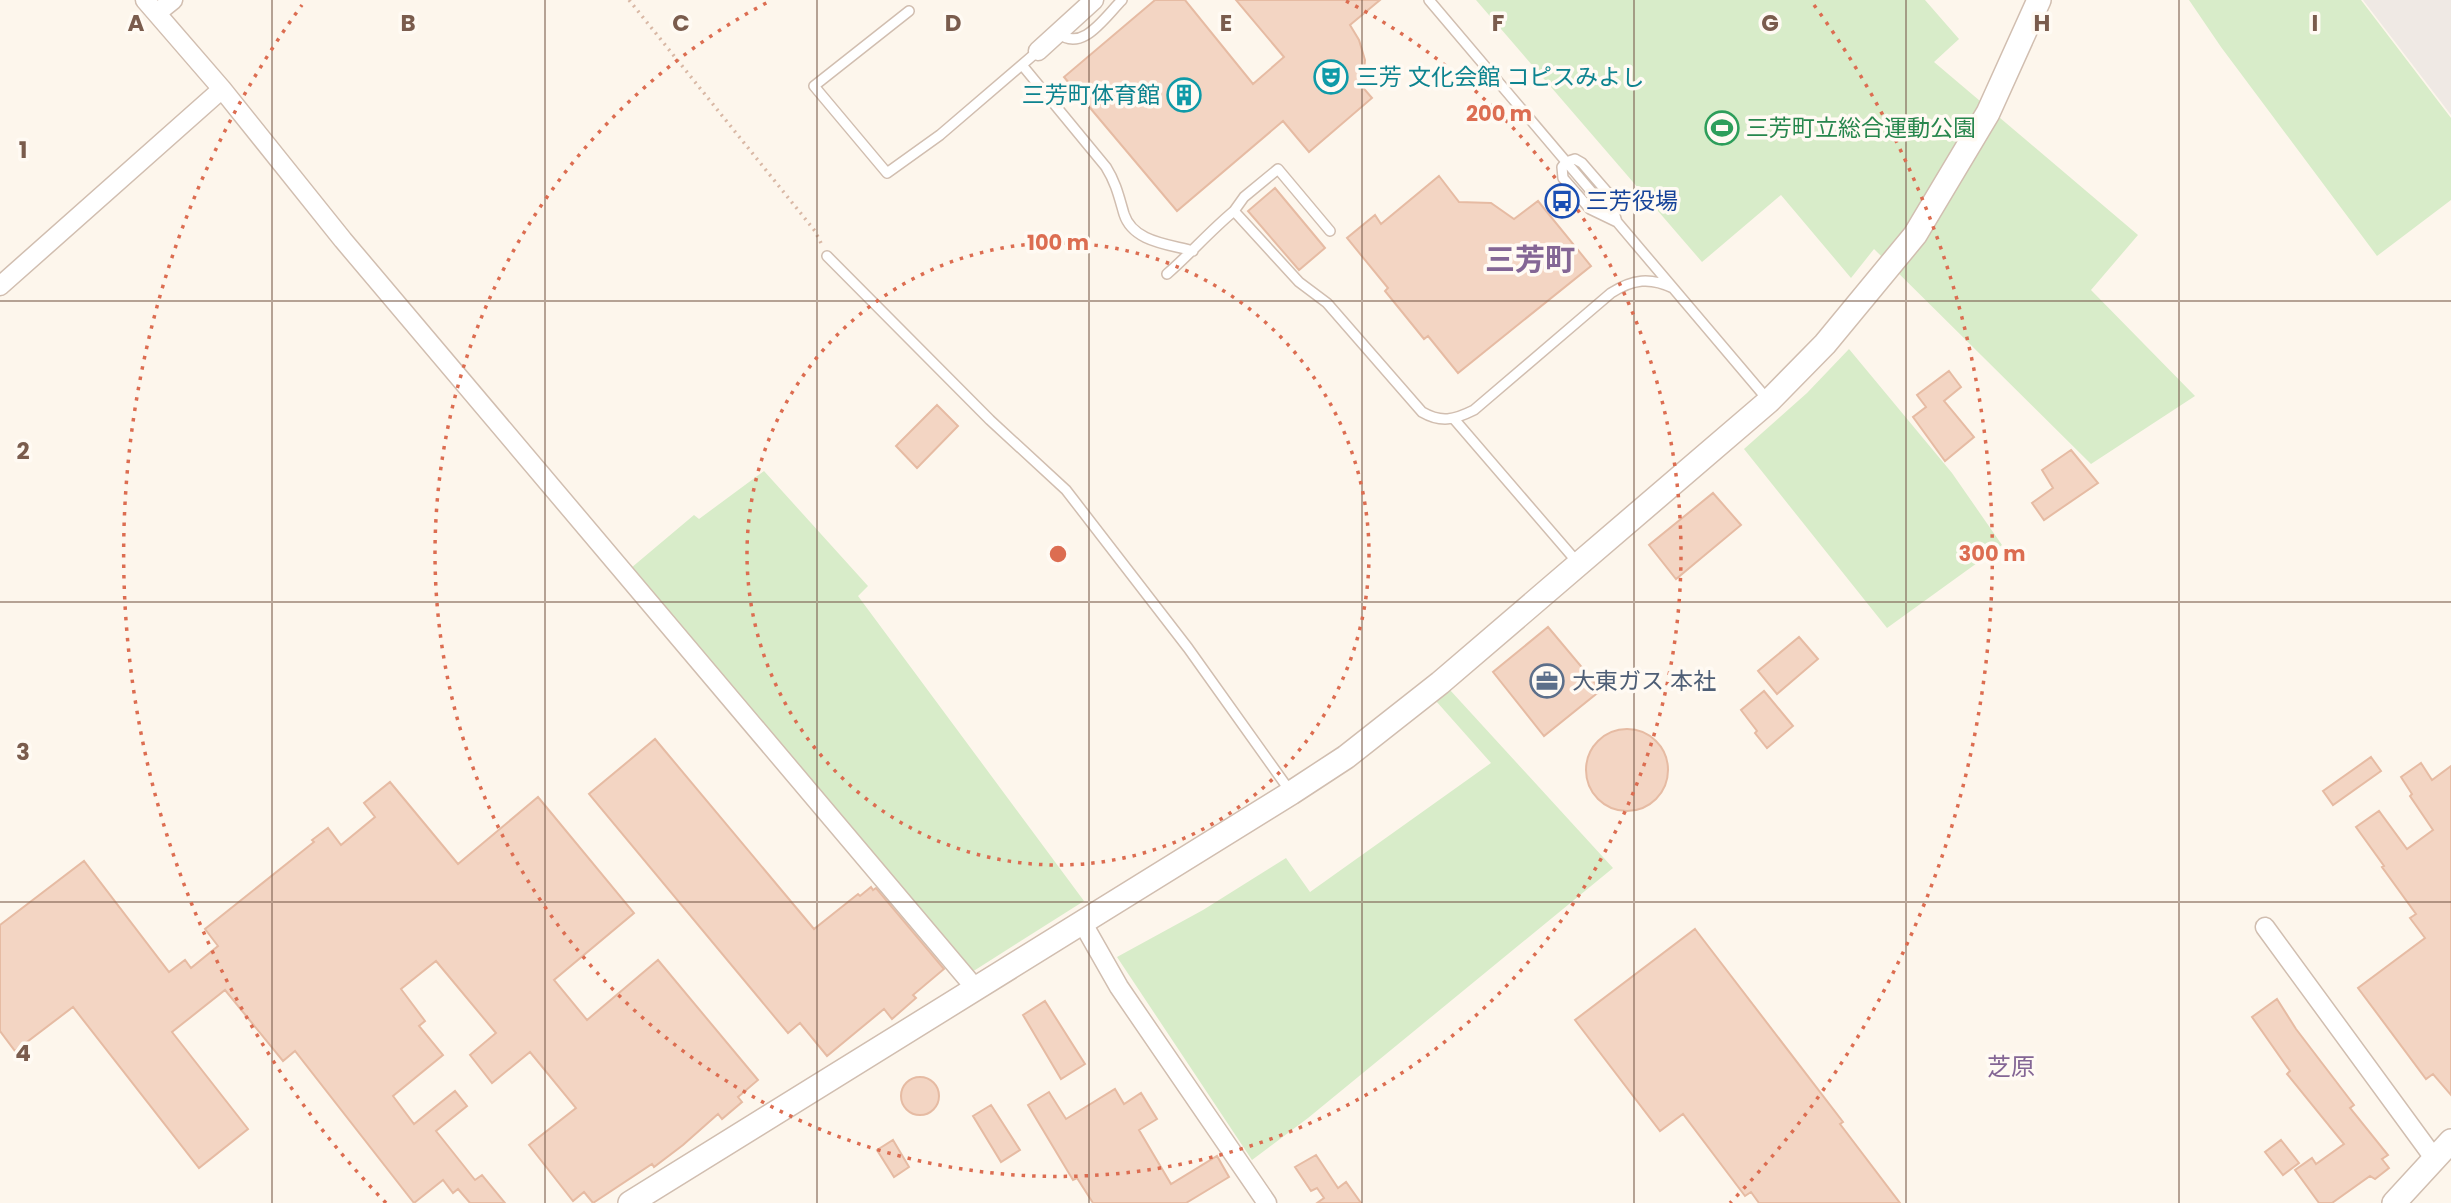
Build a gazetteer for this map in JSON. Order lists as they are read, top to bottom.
{
  "districts": ["三芳町", "芝原"],
  "places": {
    "theatre": ["三芳 文化会館 コピスみよし"],
    "building": ["三芳町体育館"],
    "sports": ["三芳町立総合運動公園"],
    "bus stop": ["三芳役場"],
    "office": ["大東ガス 本社"]
  },
  "grid": {
    "columns": [
      "A",
      "B",
      "C",
      "D",
      "E",
      "F",
      "G",
      "H",
      "I"
    ],
    "rows": [
      "1",
      "2",
      "3",
      "4"
    ]
  },
  "rings": ["200 m", "100 m", "300 m"]
}
